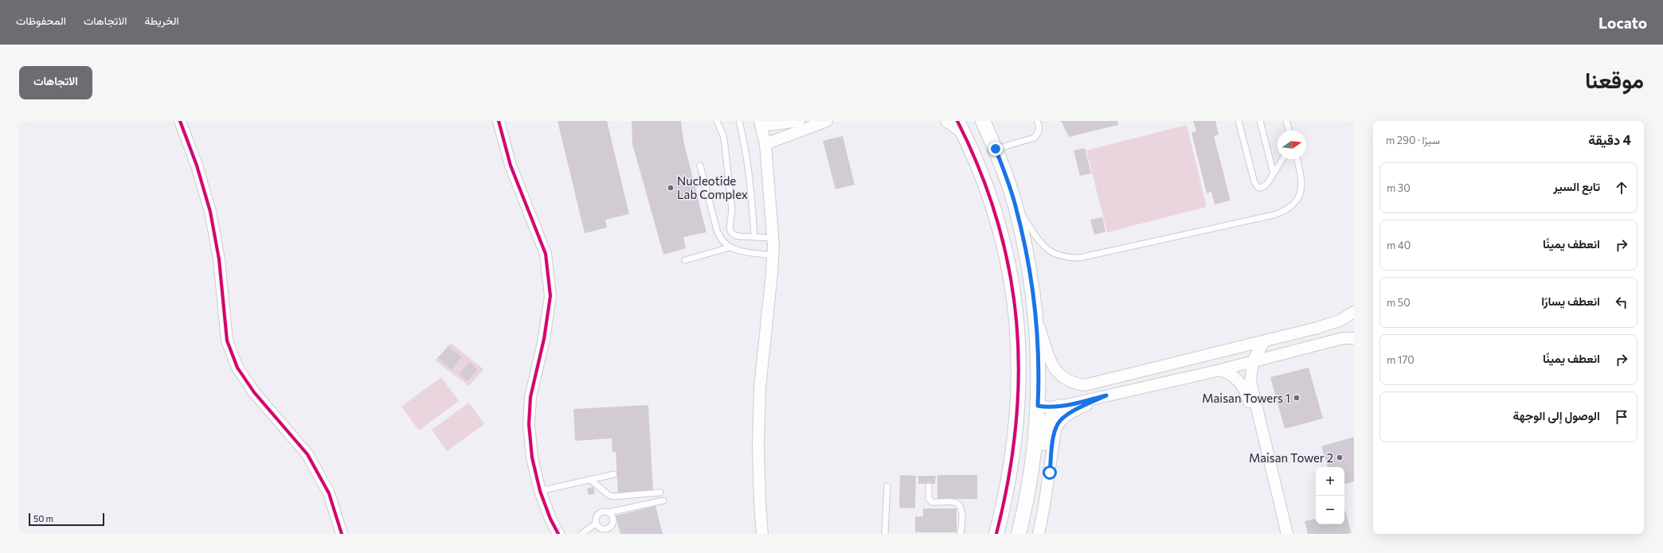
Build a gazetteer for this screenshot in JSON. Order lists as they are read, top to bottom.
{
  "places": ["Nucleotide Lab Complex", "Maisan Towers 1", "Maisan Tower 2"],
  "scale_bar": "50 m",
  "north": "right",
  "page": {
    "header": "Locato",
    "nav": ["الخريطة", "الاتجاهات", "المحفوظات"],
    "title": "موقعنا",
    "buttons": "الاتجاهات",
    "heading": ["4 دقيقة", "سيرًا · 290 m"],
    "list": [
      ["تابع السير", "30 m"],
      ["انعطف يمينًا", "40 m"],
      ["انعطف يسارًا", "50 m"],
      ["انعطف يمينًا", "170 m"],
      "الوصول إلى الوجهة"
    ],
    "map_buttons": ["+", "−"],
    "scale": "50 m"
  }
}
